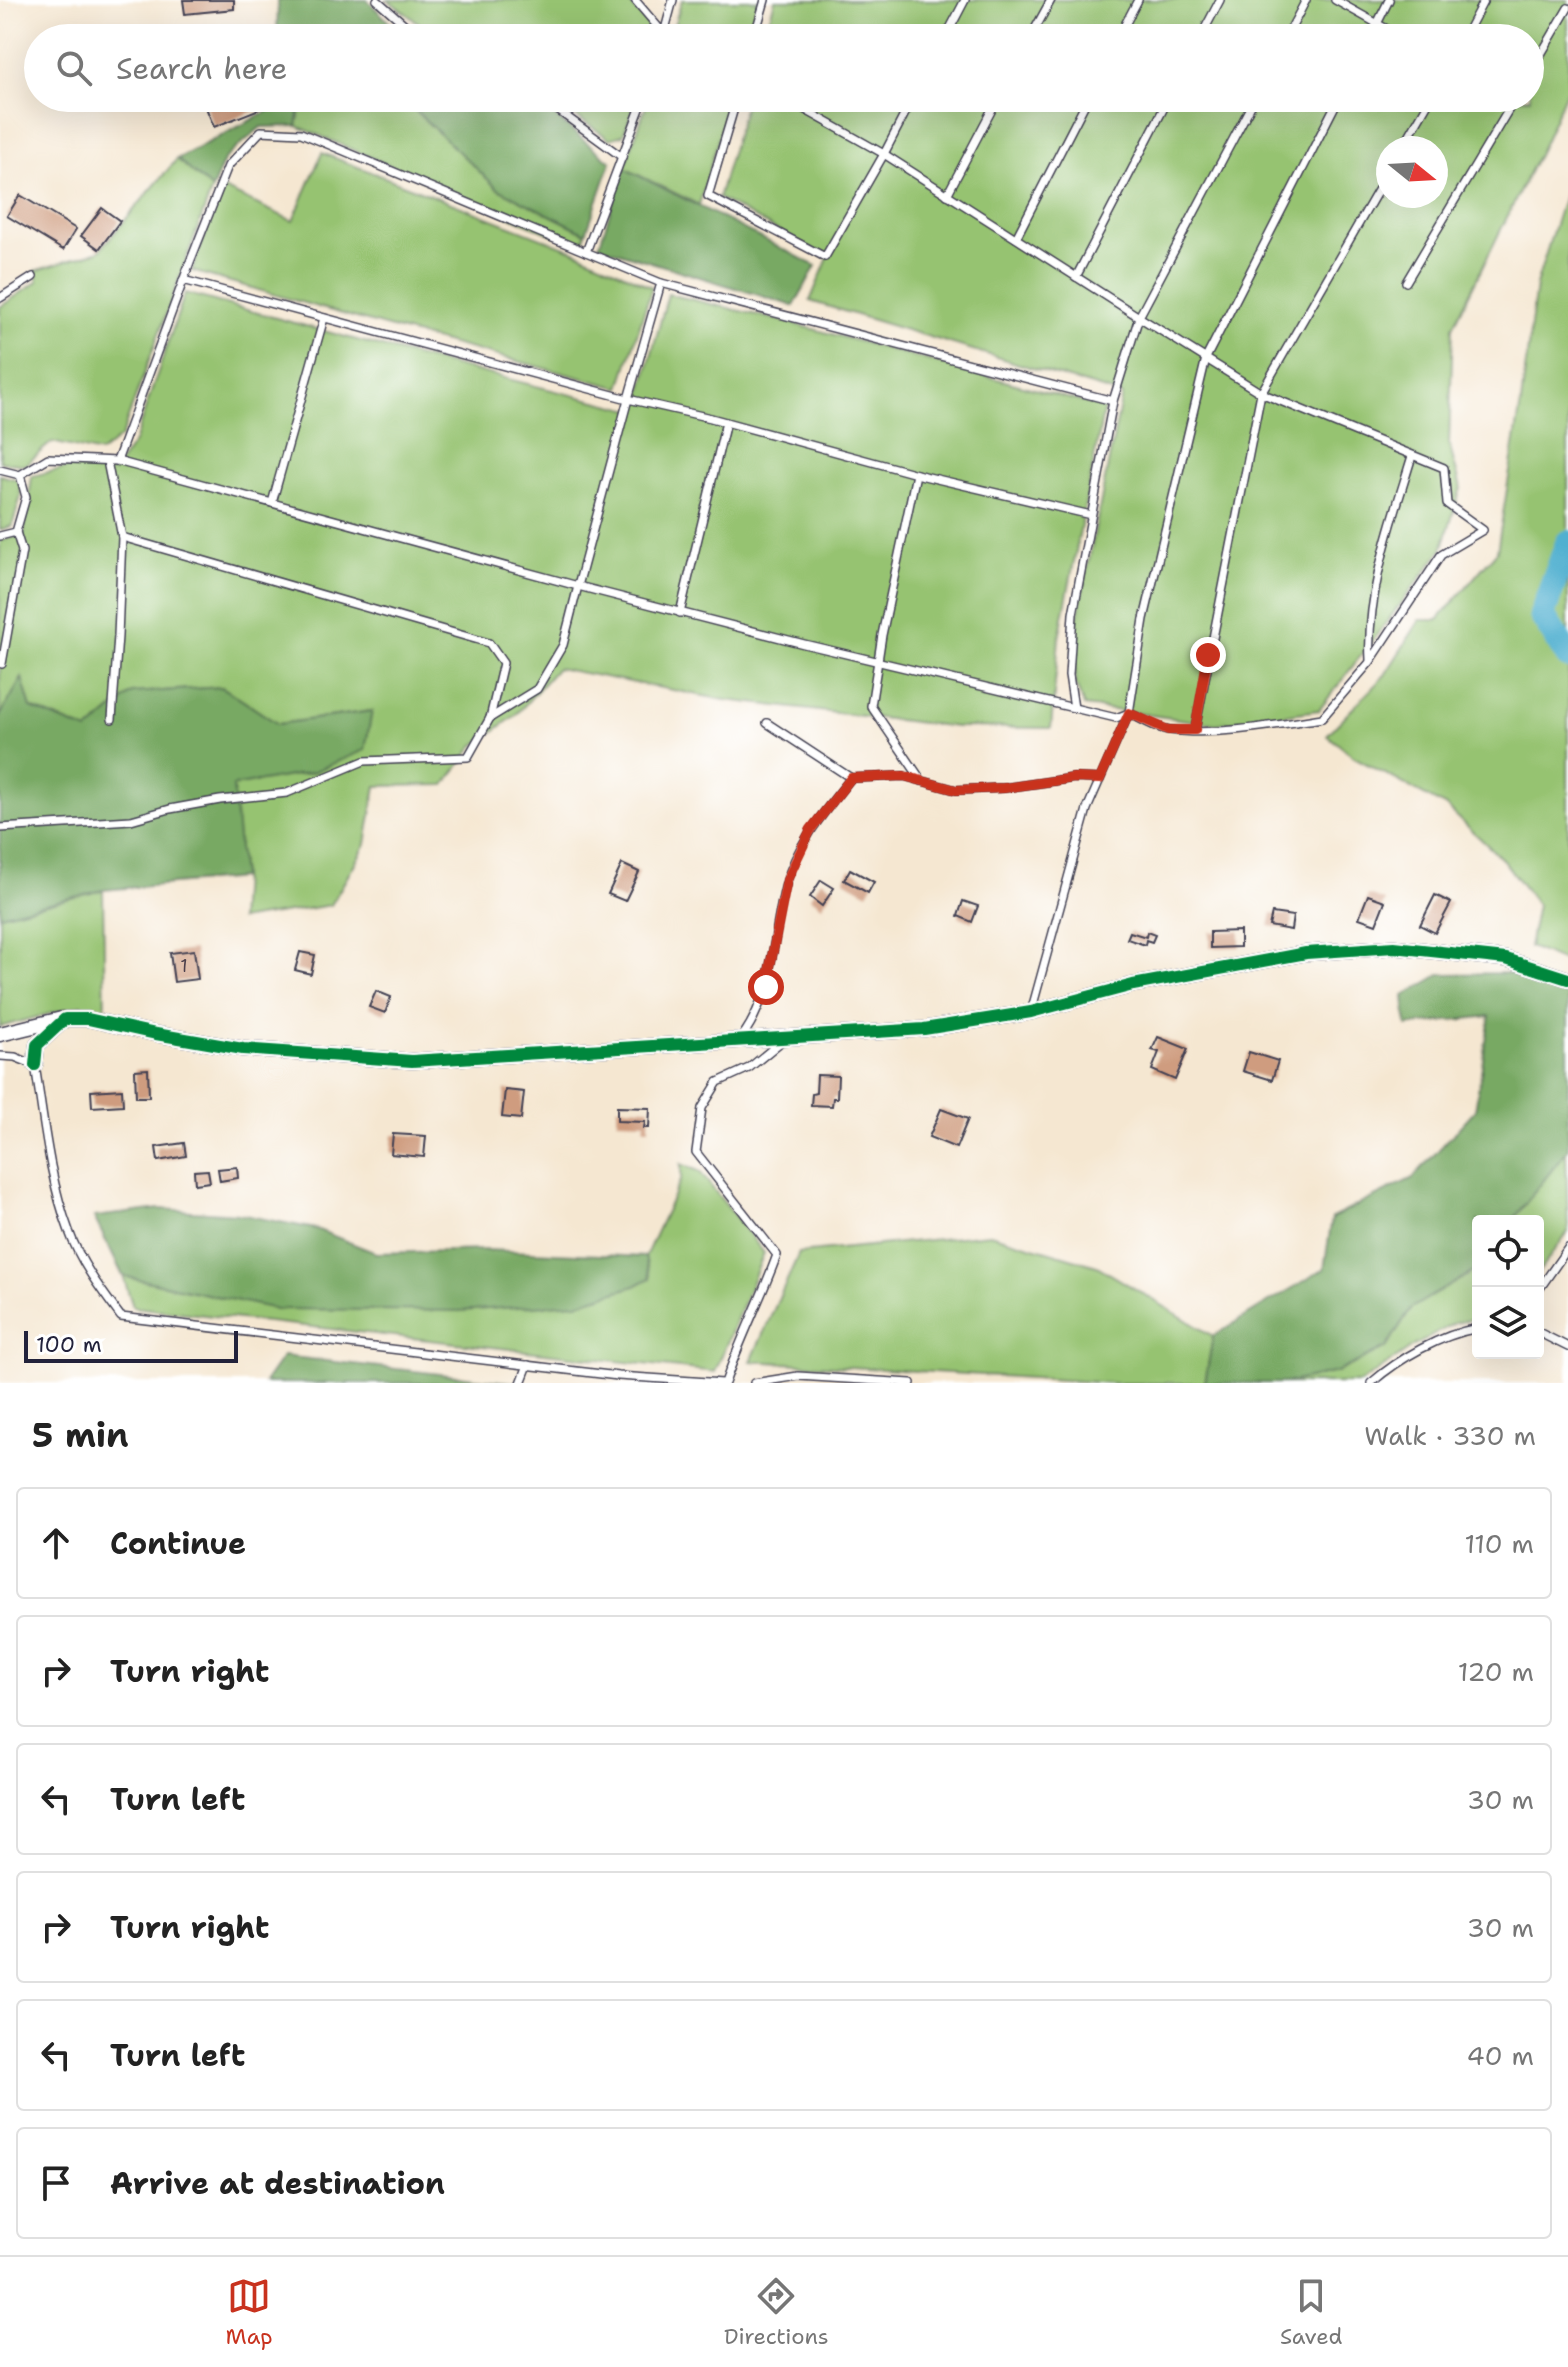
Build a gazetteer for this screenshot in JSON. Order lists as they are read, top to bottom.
{
  "house_numbers": ["1"],
  "scale_bar": "100 m",
  "north": "right",
  "page": {
    "search": "Search here",
    "scale": "100 m",
    "heading": ["5 min", "Walk · 330 m"],
    "list": [
      ["Continue", "110 m"],
      ["Turn right", "120 m"],
      ["Turn left", "30 m"],
      ["Turn right", "30 m"],
      ["Turn left", "40 m"],
      "Arrive at destination"
    ],
    "nav": ["Map", "Directions", "Saved"]
  }
}
